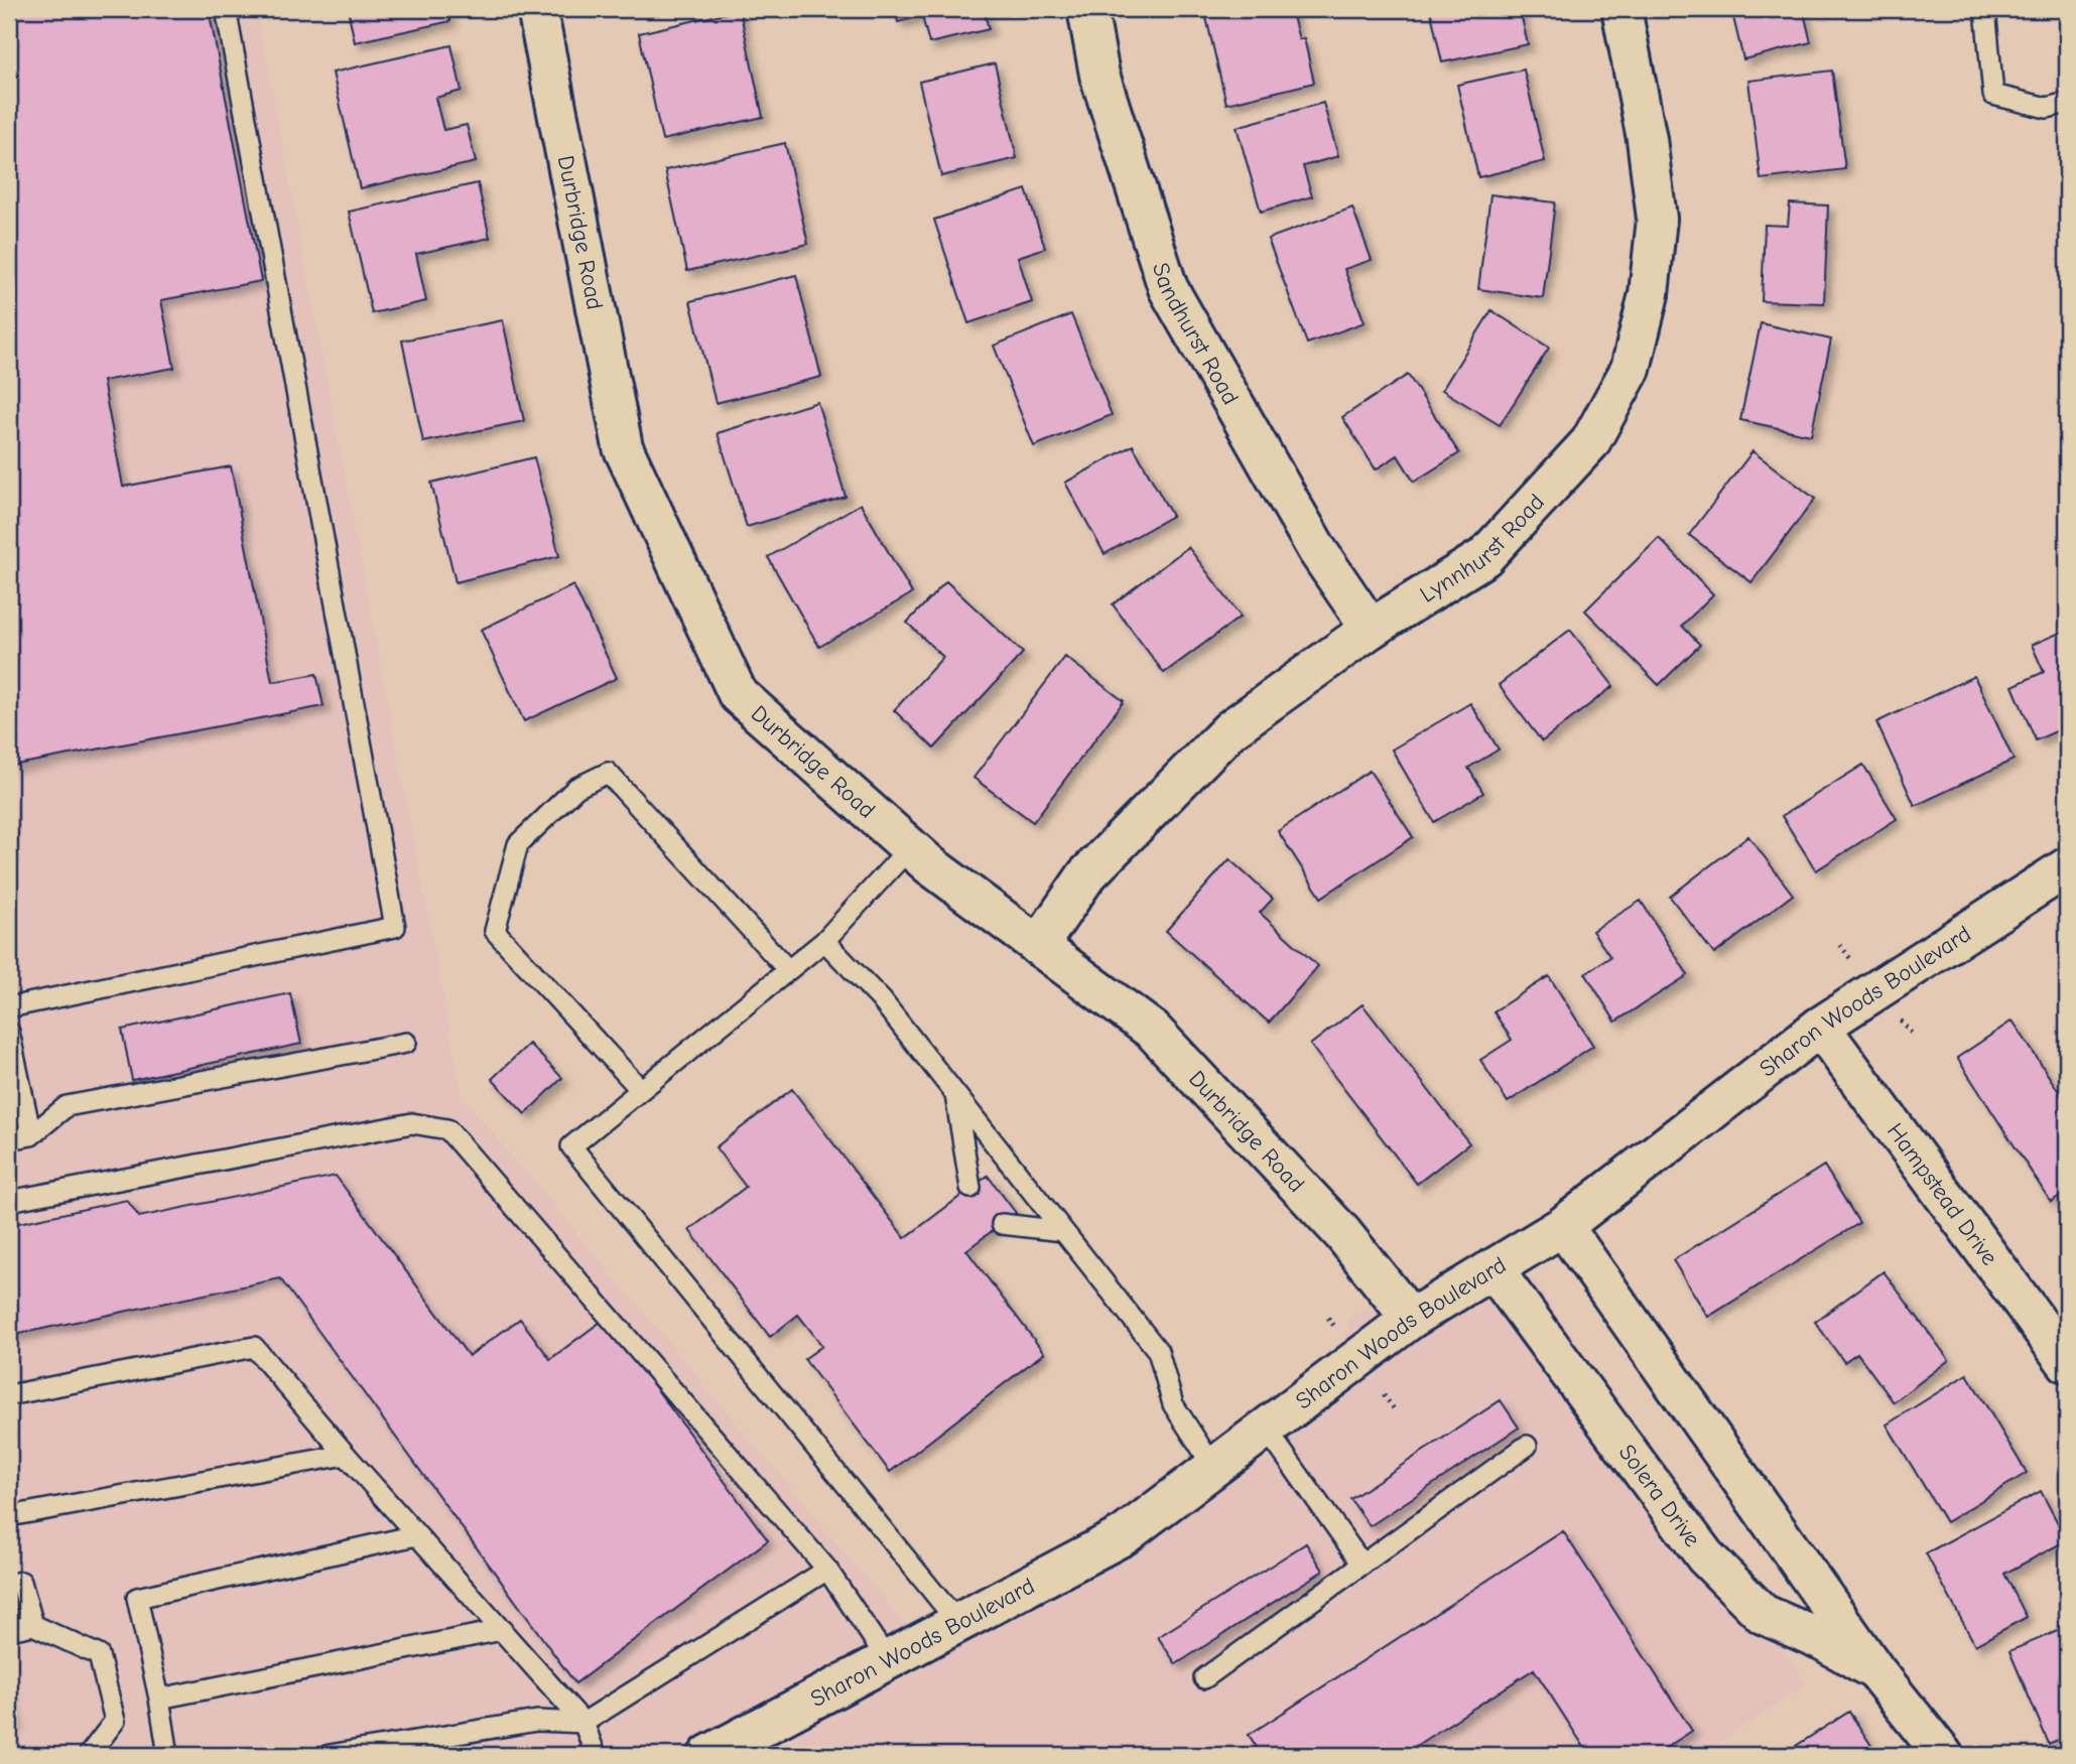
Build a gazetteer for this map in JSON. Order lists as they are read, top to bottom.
{
  "streets": {
    "street": [
      "Durbridge Road",
      "Sandhurst Road",
      "Lynnhurst Road",
      "Sharon Woods Boulevard",
      "Hampstead Drive",
      "Solera Drive"
    ]
  },
  "crossings": [
    ["Durbridge Road", "Lynnhurst Road"],
    ["Durbridge Road", "Sharon Woods Boulevard"],
    ["Sandhurst Road", "Lynnhurst Road"],
    ["Sharon Woods Boulevard", "Hampstead Drive"],
    ["Sharon Woods Boulevard", "Solera Drive"]
  ]
}
